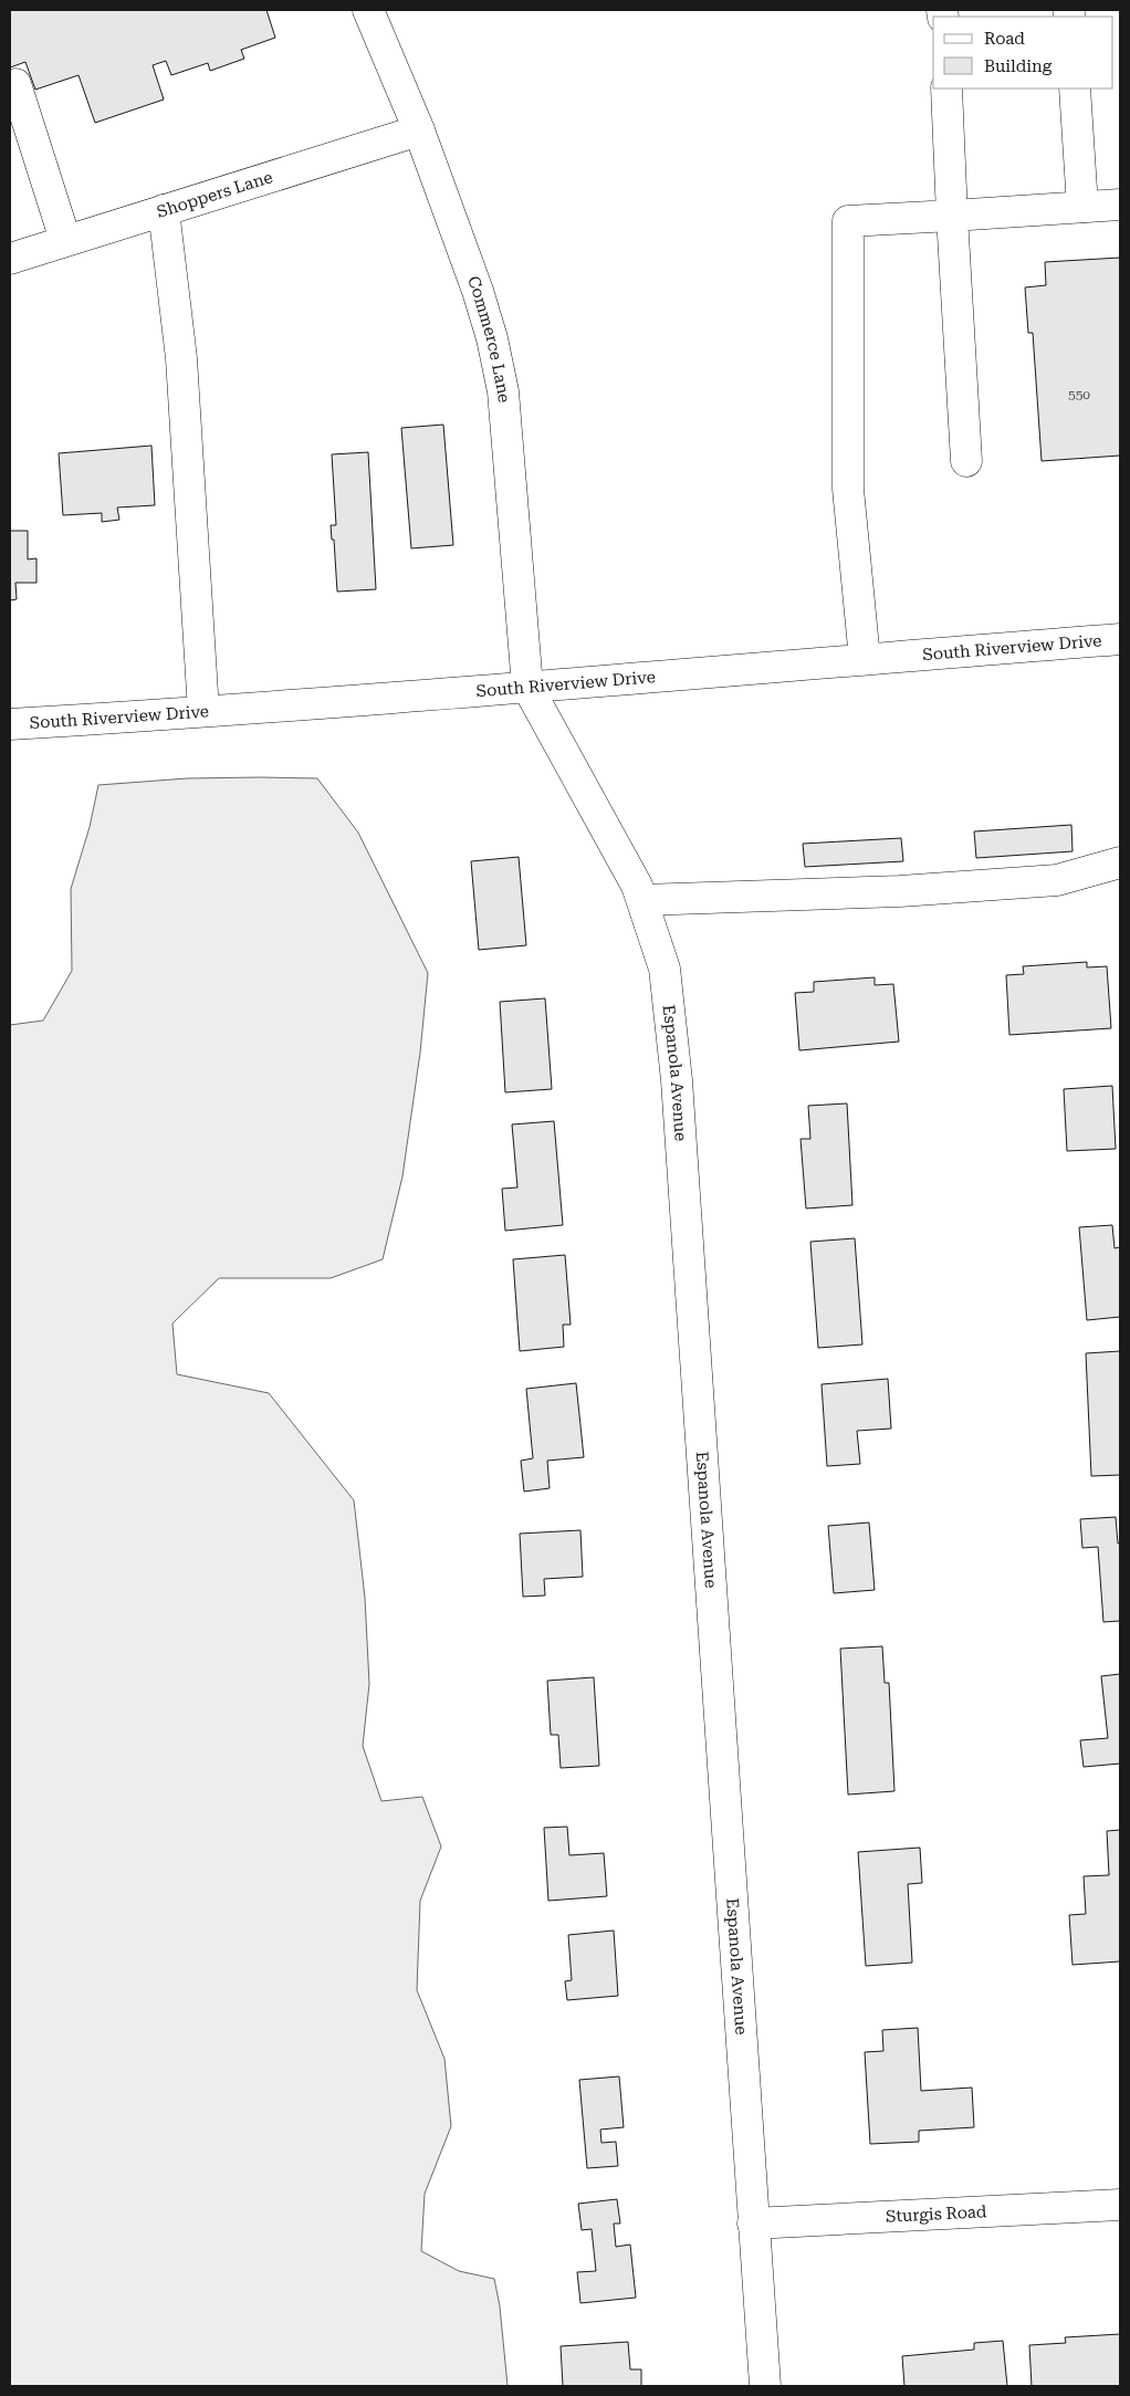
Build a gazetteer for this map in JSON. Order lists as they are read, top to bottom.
{
  "streets": {
    "street": [
      "Shoppers Lane",
      "Commerce Lane",
      "South Riverview Drive",
      "Espanola Avenue",
      "Sturgis Road"
    ]
  },
  "crossings": [
    ["Shoppers Lane", "Commerce Lane"],
    ["Commerce Lane", "South Riverview Drive"],
    ["Commerce Lane", "Espanola Avenue"],
    ["South Riverview Drive", "Espanola Avenue"],
    ["Espanola Avenue", "Sturgis Road"]
  ],
  "house_numbers": ["550"],
  "legend": ["Road", "Building"]
}
